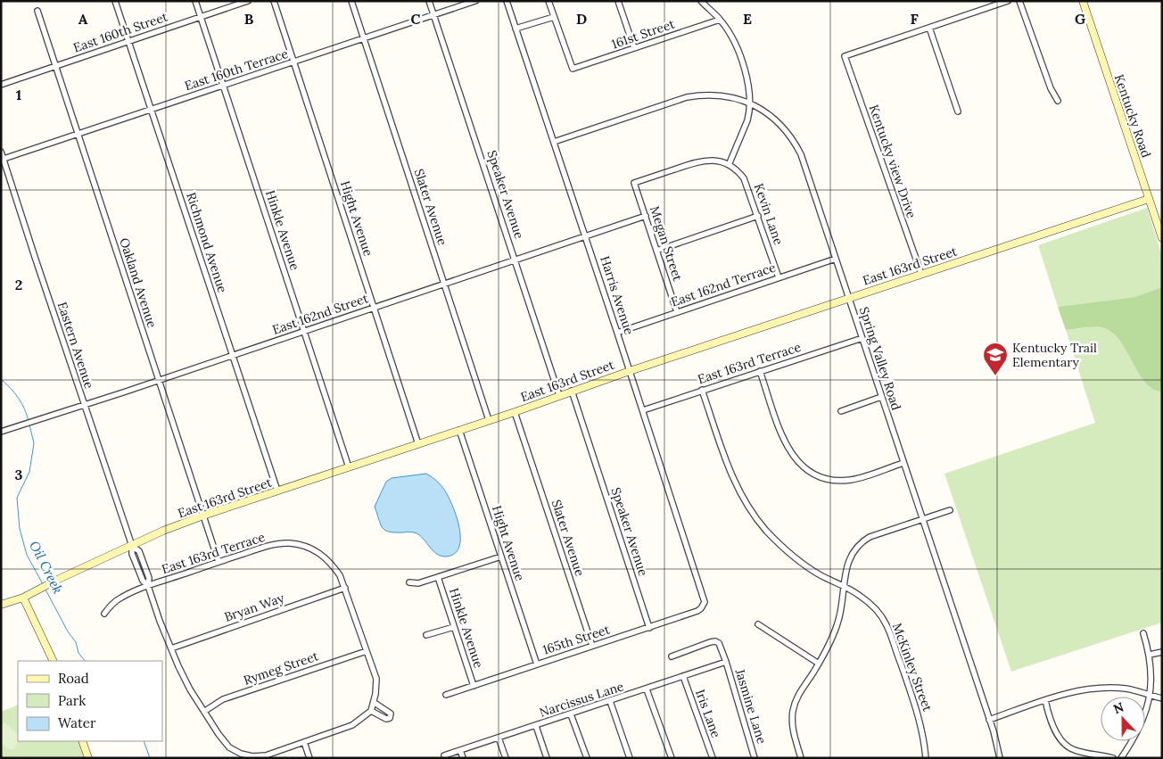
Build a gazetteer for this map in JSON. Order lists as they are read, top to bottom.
{
  "streets": {
    "street": [
      "East 160th Street",
      "161st Street",
      "East 160th Terrace",
      "Kentucky Road",
      "Kentucky view Drive",
      "Speaker Avenue",
      "Slater Avenue",
      "Kevin Lane",
      "Hight Avenue",
      "Hinkle Avenue",
      "Richmond Avenue",
      "Megan Street",
      "East 163rd Street",
      "Oakland Avenue",
      "East 162nd Terrace",
      "Harris Avenue",
      "East 162nd Street",
      "Eastern Avenue",
      "Spring Valley Road",
      "East 163rd Terrace",
      "Bryan Way",
      "165th Street",
      "McKinley Street",
      "Rymeg Street",
      "Narcissus Lane",
      "Jasmine Lane",
      "Iris Lane"
    ]
  },
  "crossings": [
    ["East 160th Street", "Hinkle Avenue"],
    ["East 160th Street", "Richmond Avenue"],
    ["East 160th Street", "Oakland Avenue"],
    ["East 160th Terrace", "Speaker Avenue"],
    ["East 160th Terrace", "Slater Avenue"],
    ["East 160th Terrace", "Hight Avenue"],
    ["East 160th Terrace", "Hinkle Avenue"],
    ["East 160th Terrace", "Richmond Avenue"],
    ["East 160th Terrace", "Oakland Avenue"],
    ["East 160th Terrace", "Eastern Avenue"],
    ["Kentucky Road", "East 163rd Street"],
    ["Kentucky view Drive", "East 163rd Street"],
    ["Speaker Avenue", "East 163rd Street"],
    ["Speaker Avenue", "East 162nd Street"],
    ["Speaker Avenue", "165th Street"],
    ["Slater Avenue", "East 163rd Street"],
    ["Slater Avenue", "East 162nd Street"],
    ["Slater Avenue", "165th Street"],
    ["Kevin Lane", "Megan Street"],
    ["Kevin Lane", "East 162nd Terrace"],
    ["Hight Avenue", "East 163rd Street"],
    ["Hight Avenue", "East 162nd Street"],
    ["Hight Avenue", "165th Street"],
    ["Hinkle Avenue", "East 163rd Street"],
    ["Hinkle Avenue", "East 162nd Street"],
    ["Hinkle Avenue", "165th Street"],
    ["Richmond Avenue", "East 163rd Street"],
    ["Richmond Avenue", "East 162nd Street"],
    ["Megan Street", "East 162nd Terrace"],
    ["Megan Street", "East 162nd Street"],
    ["East 163rd Street", "Oakland Avenue"],
    ["East 163rd Street", "Harris Avenue"],
    ["East 163rd Street", "Eastern Avenue"],
    ["East 163rd Street", "Spring Valley Road"],
    ["Oakland Avenue", "East 162nd Street"],
    ["Oakland Avenue", "East 163rd Terrace"],
    ["East 162nd Terrace", "Harris Avenue"],
    ["East 162nd Terrace", "Spring Valley Road"],
    ["Harris Avenue", "East 162nd Street"],
    ["Harris Avenue", "Spring Valley Road"],
    ["Harris Avenue", "East 163rd Terrace"],
    ["Harris Avenue", "165th Street"],
    ["East 162nd Street", "Eastern Avenue"],
    ["Eastern Avenue", "East 163rd Terrace"],
    ["Eastern Avenue", "Bryan Way"],
    ["Eastern Avenue", "Rymeg Street"],
    ["Spring Valley Road", "East 163rd Terrace"],
    ["East 163rd Terrace", "Bryan Way"],
    ["East 163rd Terrace", "McKinley Street"],
    ["Narcissus Lane", "Jasmine Lane"],
    ["Narcissus Lane", "Iris Lane"]
  ],
  "water": ["Oil Creek"],
  "places": {
    "school or university": ["Kentucky Trail Elementary"]
  },
  "legend": ["Road", "Park", "Water"],
  "north": "top",
  "grid": {
    "columns": [
      "A",
      "B",
      "C",
      "D",
      "E",
      "F",
      "G"
    ],
    "rows": ["1", "2", "3"]
  }
}
